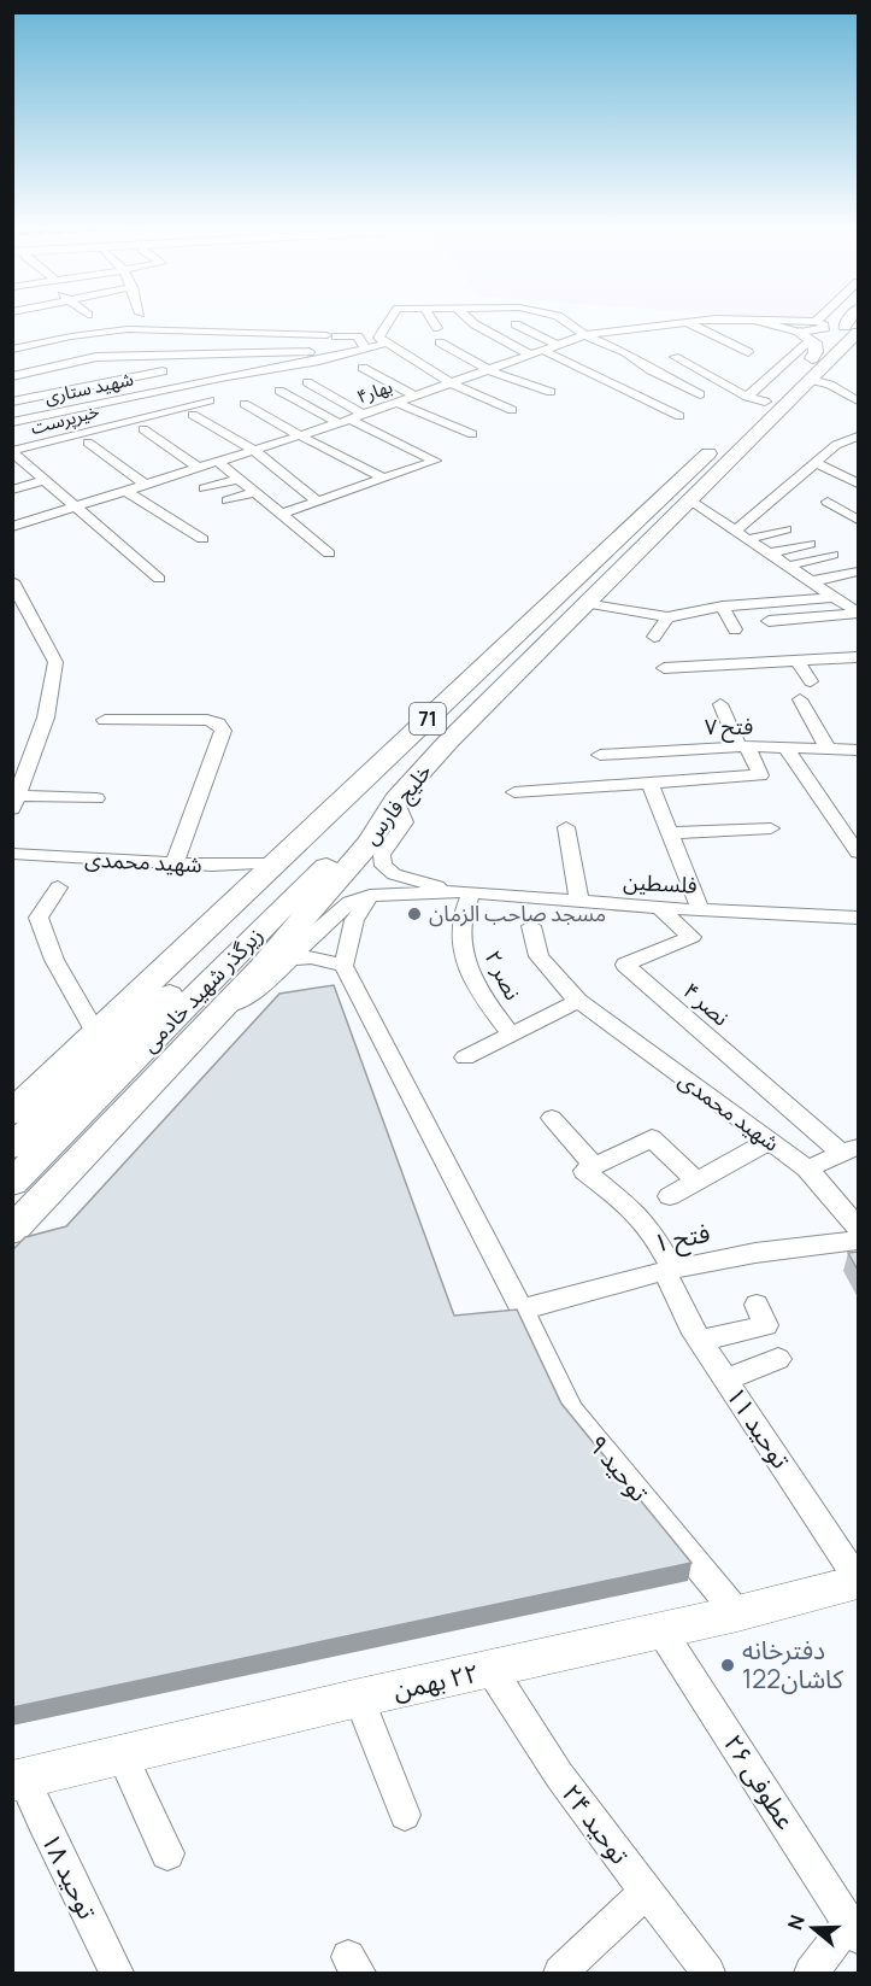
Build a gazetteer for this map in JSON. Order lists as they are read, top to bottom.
{
  "streets": {
    "highway": ["71", "خلیج فارس", "زیرگذر شهید خادمی"],
    "main road": ["٢٢ بهمن"],
    "street": [
      "شهید ستاری",
      "بهار۴",
      "خیرپرست",
      "فتح ۷",
      "شهید محمدی",
      "فلسطین",
      "نصر ۲",
      "نصر ۴",
      "فتح ۱",
      "توحید ۱۱",
      "توحید ۹",
      "عطوفی ۲۶",
      "توحید ۲۴",
      "توحید ۱۸"
    ]
  },
  "crossings": [
    ["بهار۴", "خلیج فارس"],
    ["خلیج فارس", "شهید محمدی"],
    ["خلیج فارس", "فلسطین"],
    ["خلیج فارس", "زیرگذر شهید خادمی"],
    ["فلسطین", "نصر ۲"],
    ["فلسطین", "زیرگذر شهید خادمی"],
    ["فلسطین", "نصر ۴"],
    ["فتح ۱", "توحید ۱۱"],
    ["فتح ۱", "توحید ۹"],
    ["توحید ۱۱", "٢٢ بهمن"],
    ["توحید ۹", "٢٢ بهمن"],
    ["٢٢ بهمن", "عطوفی ۲۶"],
    ["٢٢ بهمن", "توحید ۲۴"],
    ["٢٢ بهمن", "توحید ۱۸"]
  ],
  "places": ["مسجد صاحب الزمان", "دفترخانه 122کاشان"],
  "north": "left"
}
